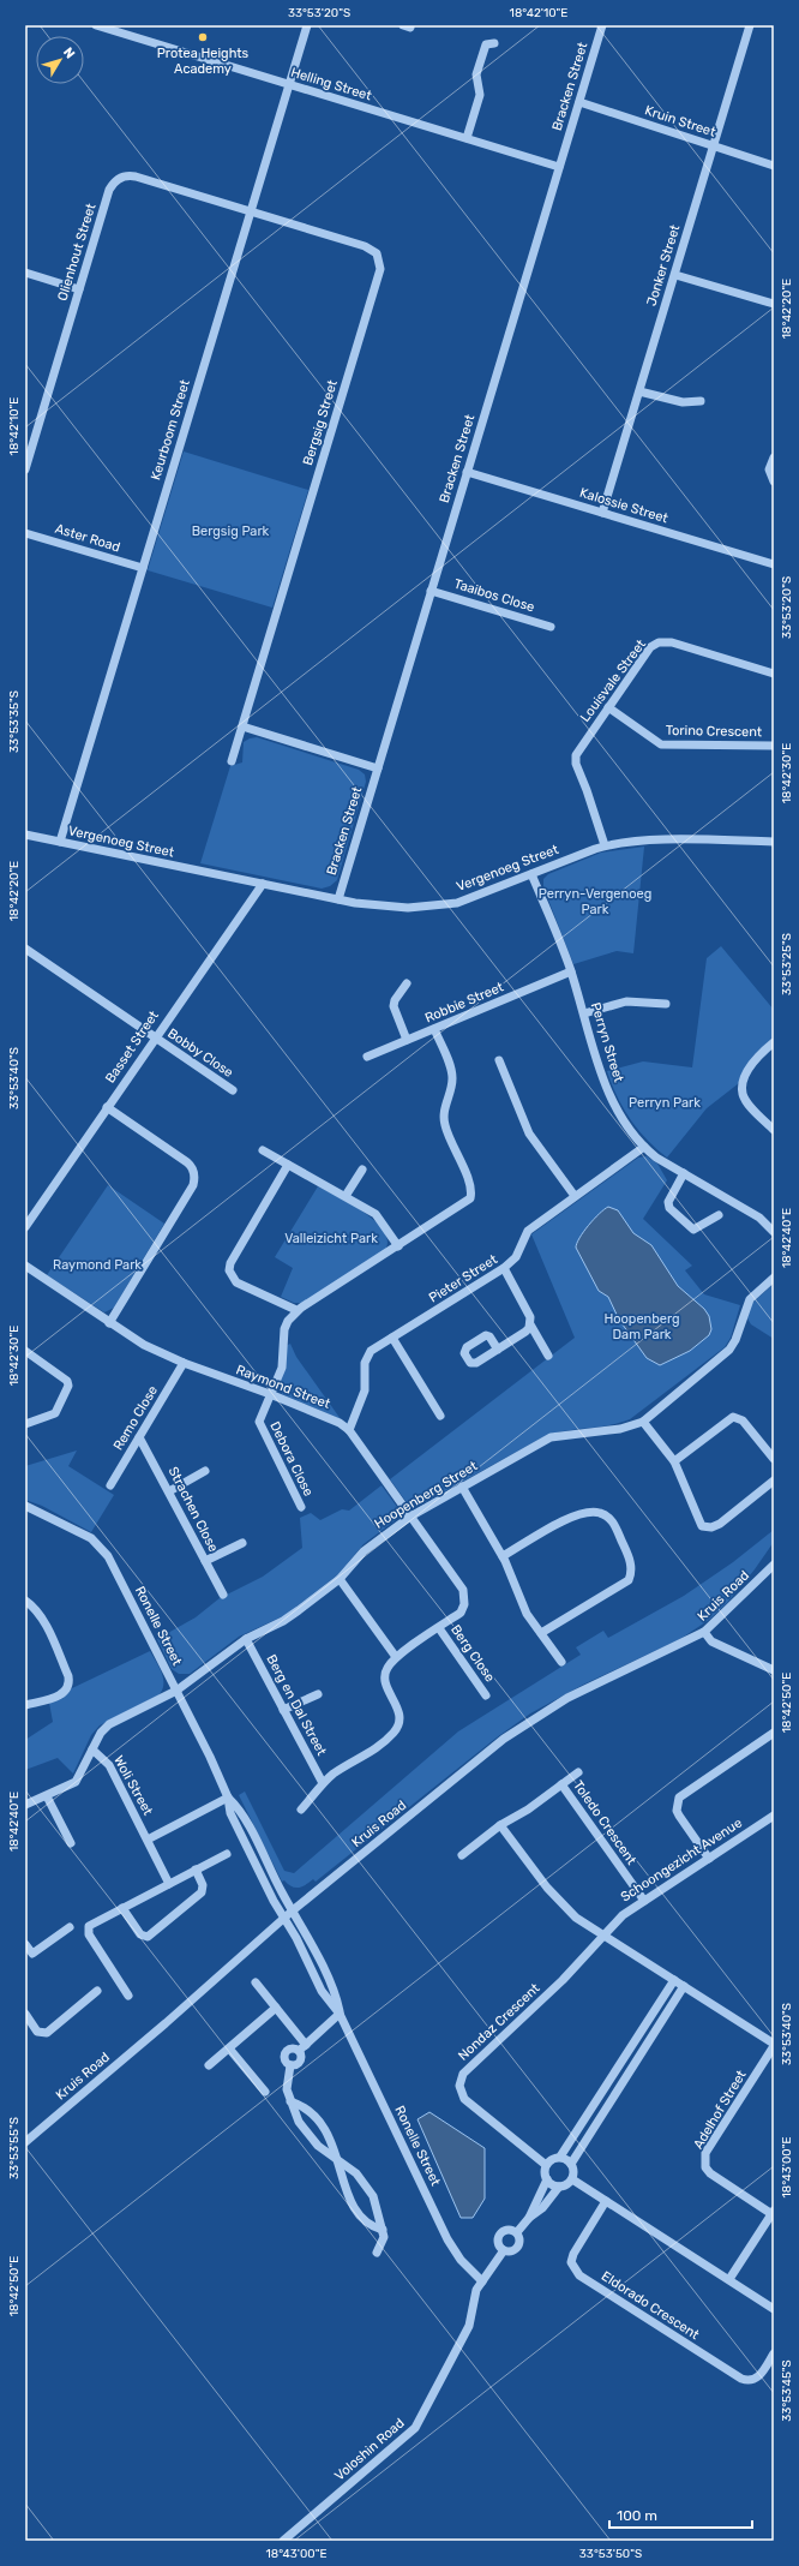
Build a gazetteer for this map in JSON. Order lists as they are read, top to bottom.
{
  "streets": {
    "street": [
      "Helling Street",
      "Bracken Street",
      "Kruin Street",
      "Olienhout Street",
      "Jonker Street",
      "Bergsig Street",
      "Keurboom Street",
      "Kalossie Street",
      "Aster Road",
      "Taaibos Close",
      "Louisvale Street",
      "Torino Crescent",
      "Vergenoeg Street",
      "Robbie Street",
      "Perryn Street",
      "Basset Street",
      "Bobby Close",
      "Pieter Street",
      "Raymond Street",
      "Remo Close",
      "Debora Close",
      "Hoopenberg Street",
      "Strachen Close",
      "Kruis Road",
      "Ronelle Street",
      "Berg Close",
      "Berg en Dal Street",
      "Woli Street",
      "Toledo Crescent",
      "Schoongezicht Avenue",
      "Nondaz Crescent",
      "Adelhof Street",
      "Eldorado Crescent",
      "Voloshin Road"
    ]
  },
  "crossings": [
    ["Helling Street", "Bracken Street"],
    ["Helling Street", "Keurboom Street"],
    ["Bracken Street", "Kruin Street"],
    ["Bracken Street", "Kalossie Street"],
    ["Bracken Street", "Taaibos Close"],
    ["Bracken Street", "Vergenoeg Street"],
    ["Kruin Street", "Jonker Street"],
    ["Olienhout Street", "Bergsig Street"],
    ["Olienhout Street", "Keurboom Street"],
    ["Jonker Street", "Kalossie Street"],
    ["Bergsig Street", "Keurboom Street"],
    ["Keurboom Street", "Aster Road"],
    ["Keurboom Street", "Vergenoeg Street"],
    ["Louisvale Street", "Torino Crescent"],
    ["Louisvale Street", "Vergenoeg Street"],
    ["Vergenoeg Street", "Perryn Street"],
    ["Vergenoeg Street", "Basset Street"],
    ["Robbie Street", "Perryn Street"],
    ["Perryn Street", "Pieter Street"],
    ["Basset Street", "Bobby Close"],
    ["Pieter Street", "Raymond Street"],
    ["Raymond Street", "Remo Close"],
    ["Raymond Street", "Debora Close"],
    ["Raymond Street", "Hoopenberg Street"],
    ["Raymond Street", "Berg Close"],
    ["Remo Close", "Strachen Close"],
    ["Hoopenberg Street", "Ronelle Street"],
    ["Hoopenberg Street", "Berg en Dal Street"],
    ["Hoopenberg Street", "Woli Street"],
    ["Kruis Road", "Ronelle Street"],
    ["Ronelle Street", "Voloshin Road"],
    ["Toledo Crescent", "Schoongezicht Avenue"],
    ["Schoongezicht Avenue", "Nondaz Crescent"]
  ],
  "parks": [
    "Bergsig Park",
    "Perryn-Vergenoeg Park",
    "Perryn Park",
    "Valleizicht Park",
    "Raymond Park",
    "Hoopenberg Dam Park"
  ],
  "places": ["Protea Heights Academy"],
  "scale_bar": "100 m",
  "north": "top right",
  "coordinates": [
    "33°53'20\"S",
    "18°42'10\"E",
    "18°42'20\"E",
    "33°53'35\"S",
    "18°42'30\"E",
    "33°53'25\"S",
    "33°53'40\"S",
    "18°42'40\"E",
    "18°42'50\"E",
    "33°53'55\"S",
    "18°43'00\"E",
    "33°53'45\"S",
    "33°53'50\"S"
  ]
}
